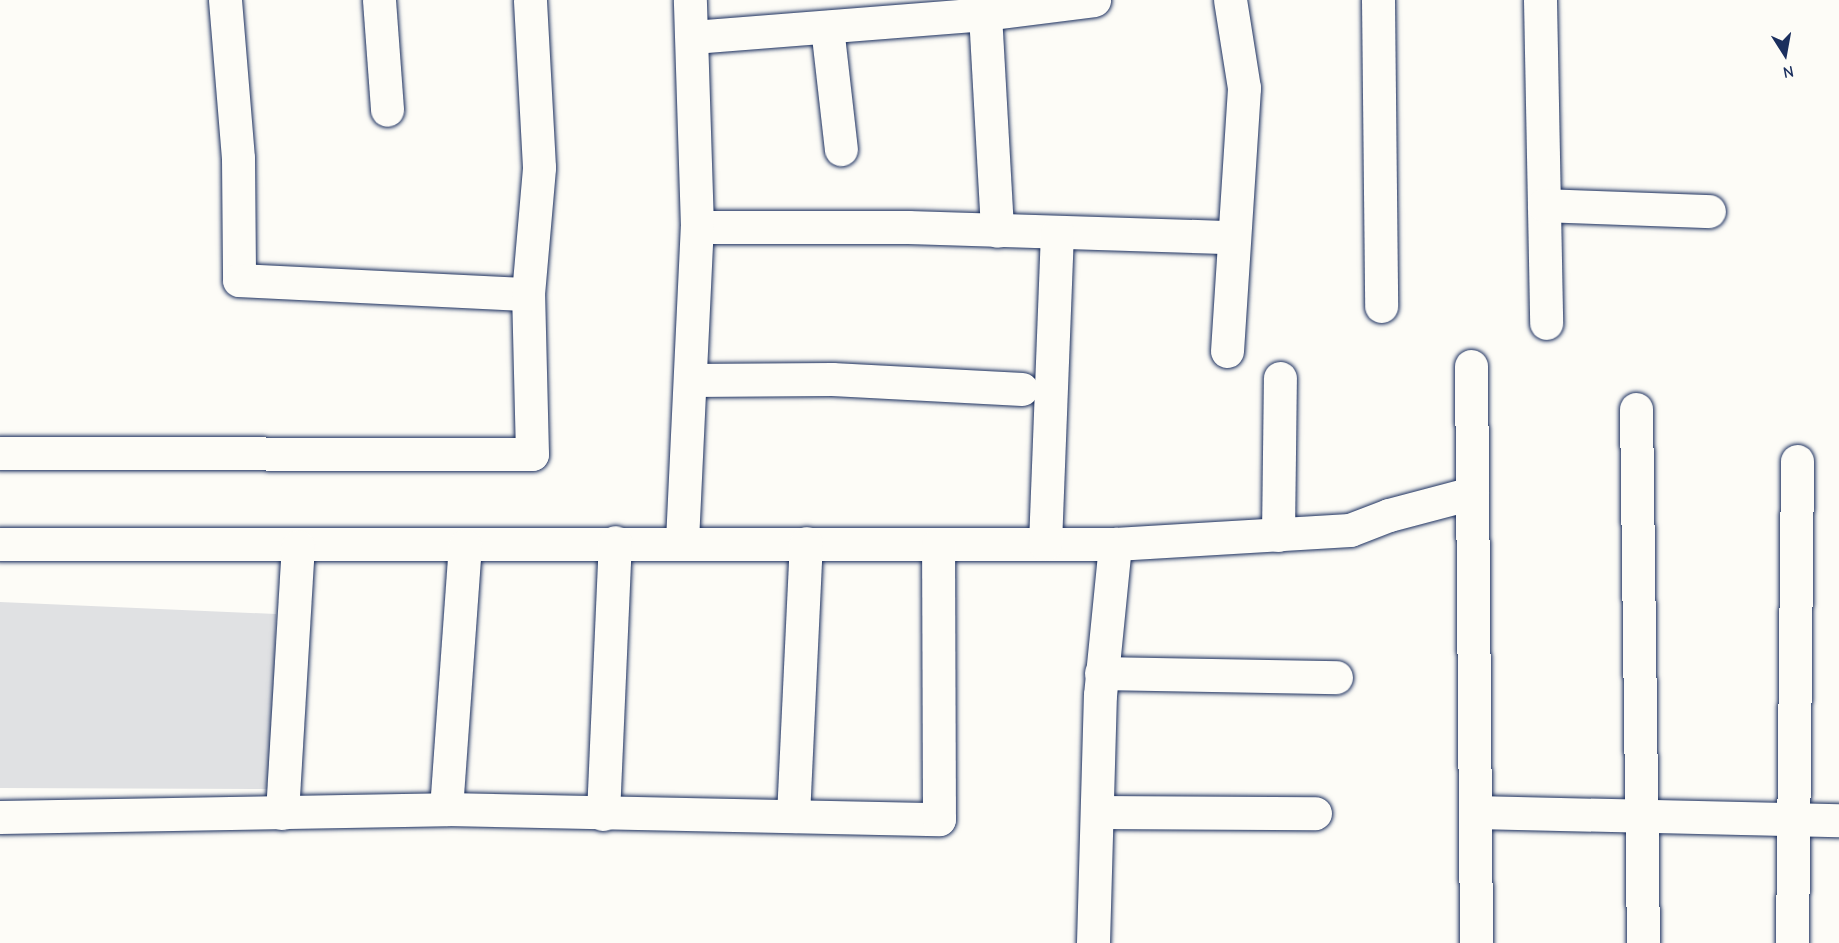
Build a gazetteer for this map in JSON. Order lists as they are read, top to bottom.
{
  "north": "bottom"
}
